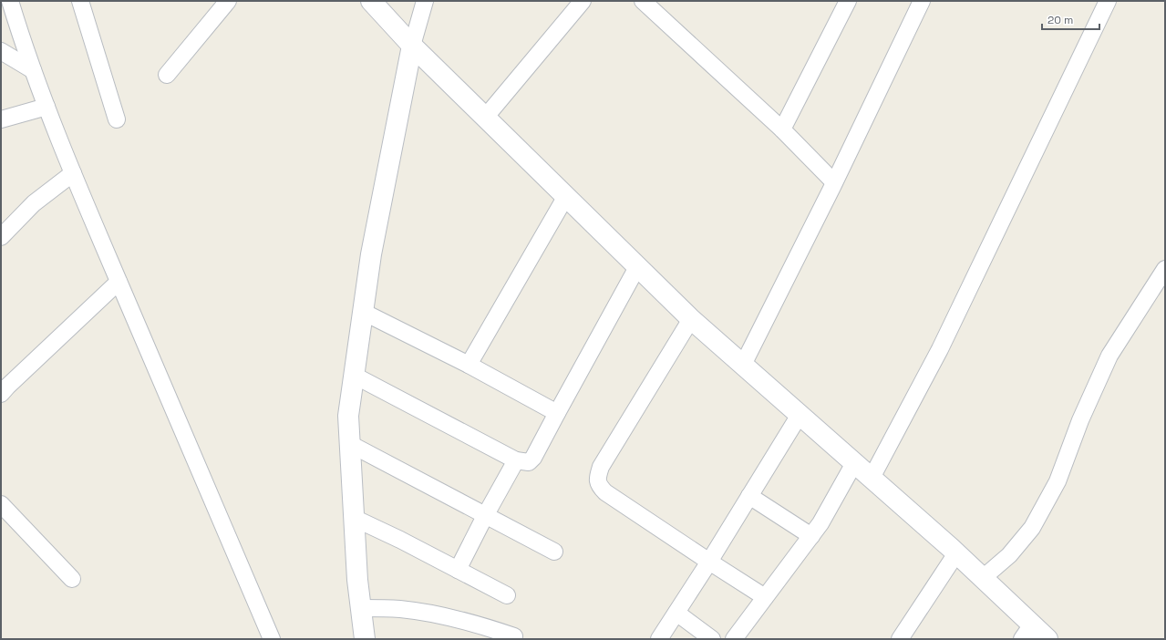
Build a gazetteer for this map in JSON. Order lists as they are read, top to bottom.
{
  "scale_bar": "20 m"
}
